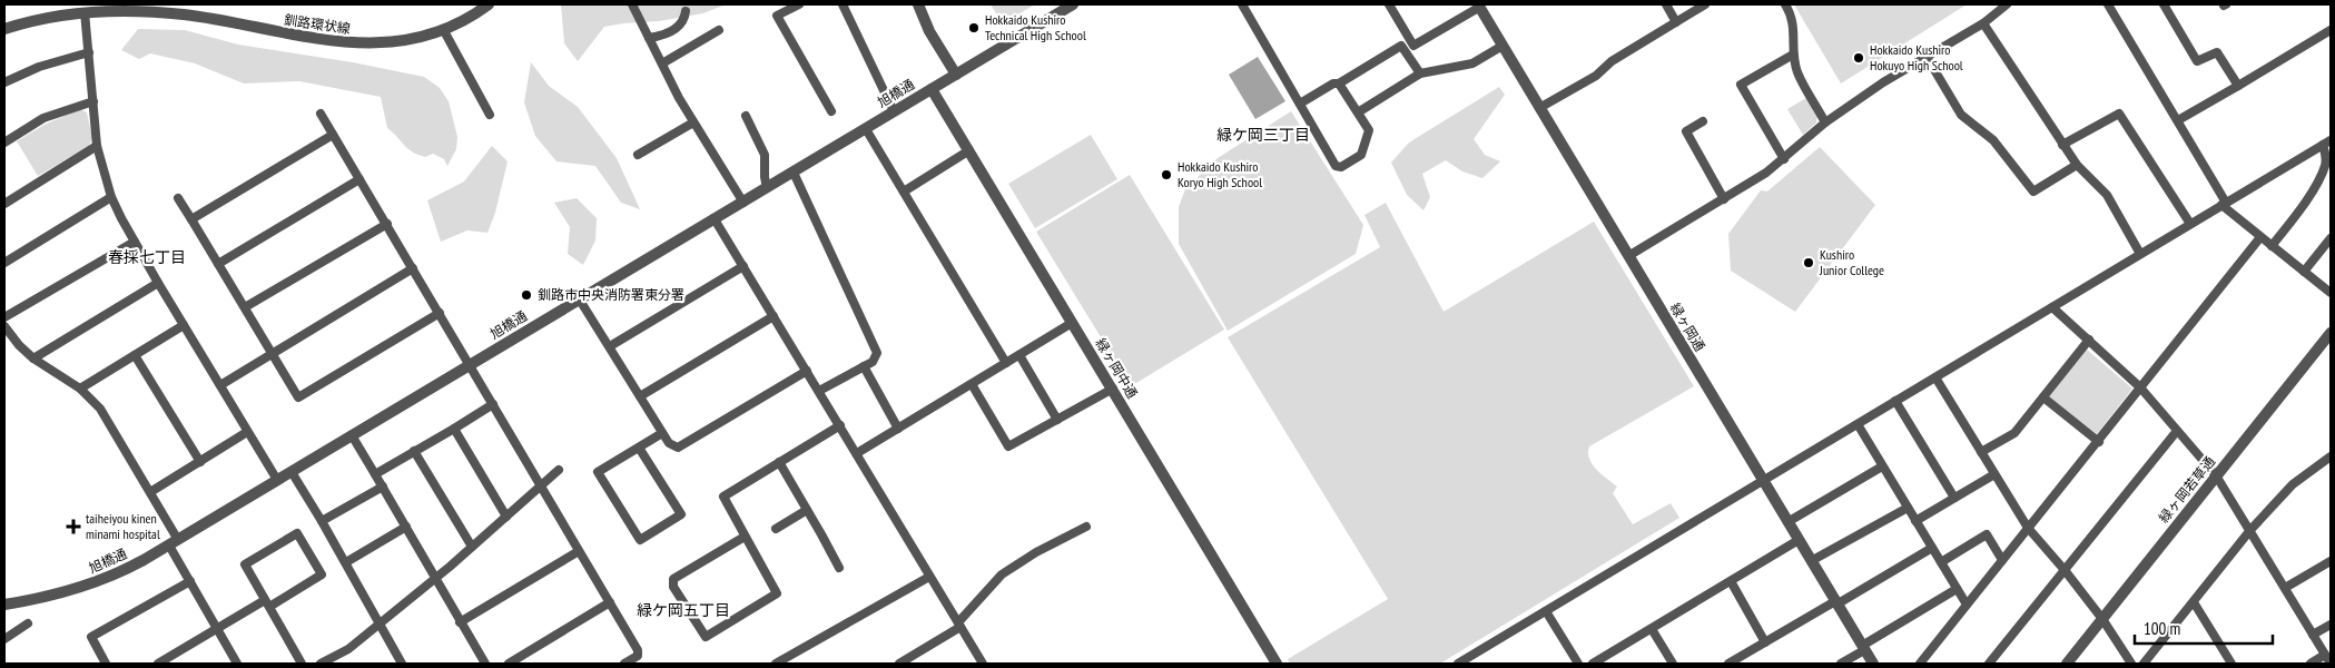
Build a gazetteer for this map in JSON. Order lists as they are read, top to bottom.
{
  "streets": {
    "street": [
      "釧路環状線",
      "旭橋通",
      "緑ヶ岡通",
      "緑ヶ岡中通",
      "緑ヶ岡若草通"
    ]
  },
  "crossings": [
    ["旭橋通", "緑ヶ岡中通"]
  ],
  "districts": ["緑ケ岡三丁目", "春採七丁目", "緑ケ岡五丁目"],
  "places": {
    "other": [
      "Hokkaido Kushiro Technical High School",
      "Hokkaido Kushiro Hokuyo High School",
      "Hokkaido Kushiro Koryo High School",
      "Kushiro Junior College",
      "釧路市中央消防署東分署"
    ],
    "health": ["taiheiyou kinen minami hospital"]
  },
  "scale_bar": "100 m"
}
